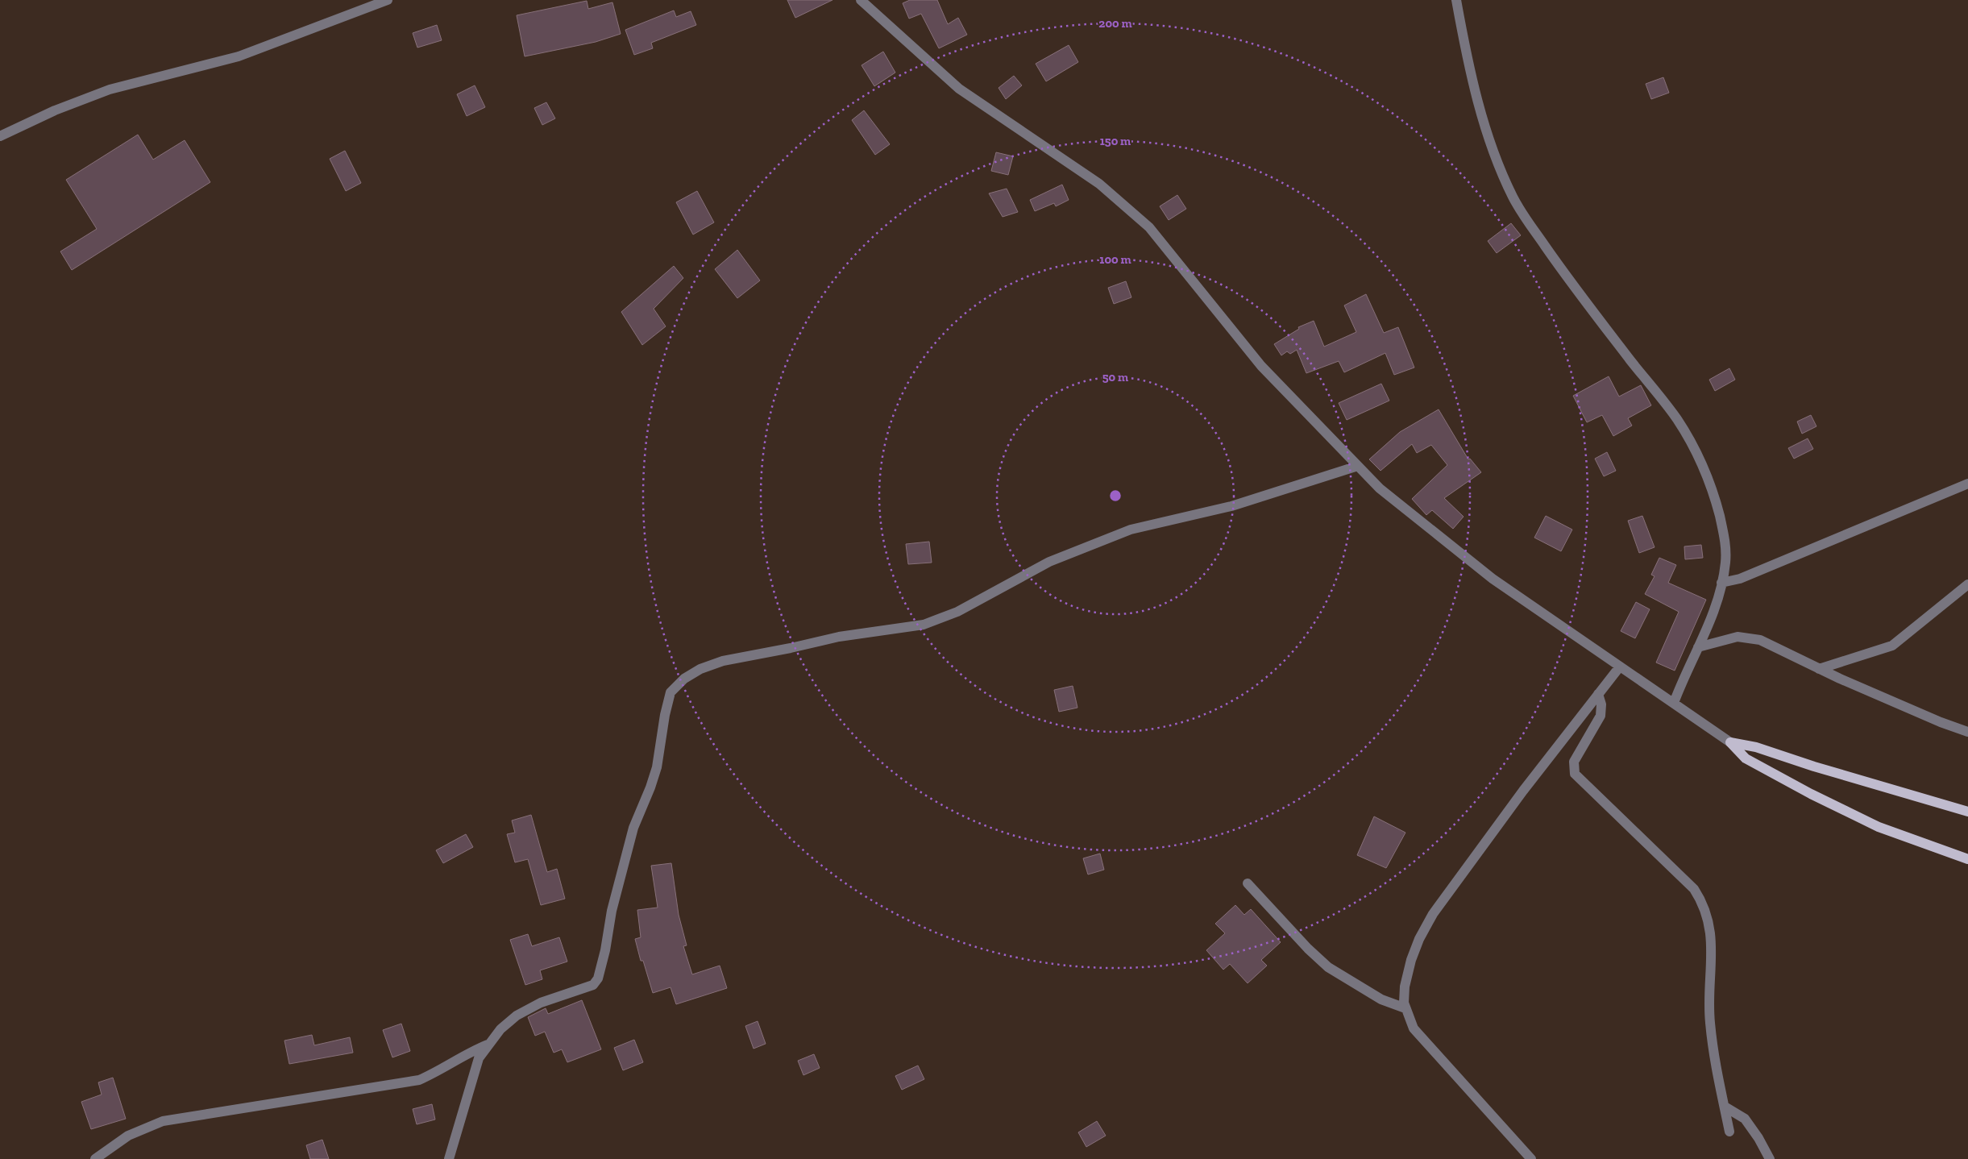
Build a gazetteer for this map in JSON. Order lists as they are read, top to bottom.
{
  "rings": [
    "200 m",
    "150 m",
    "100 m",
    "50 m"
  ]
}
